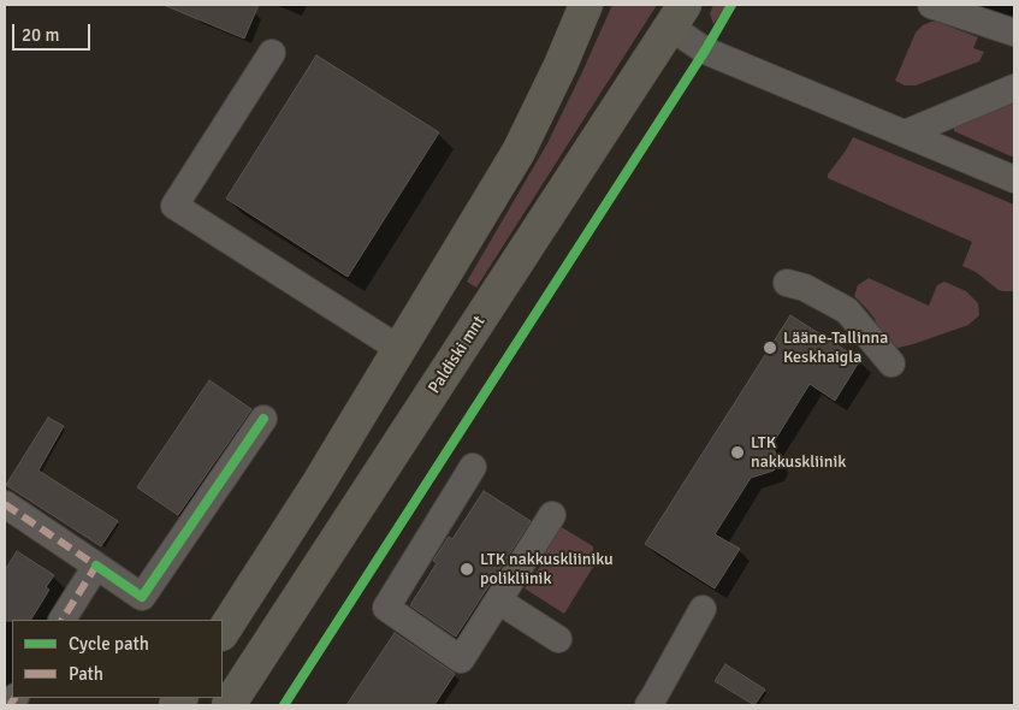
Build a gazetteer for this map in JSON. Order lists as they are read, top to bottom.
{
  "streets": {
    "main road": ["Paldiski mnt"]
  },
  "places": ["Lääne-Tallinna Keskhaigla", "LTK nakkuskliinik", "LTK nakkuskliiniku polikliinik"],
  "legend": ["Cycle path", "Path"],
  "scale_bar": "20 m"
}
